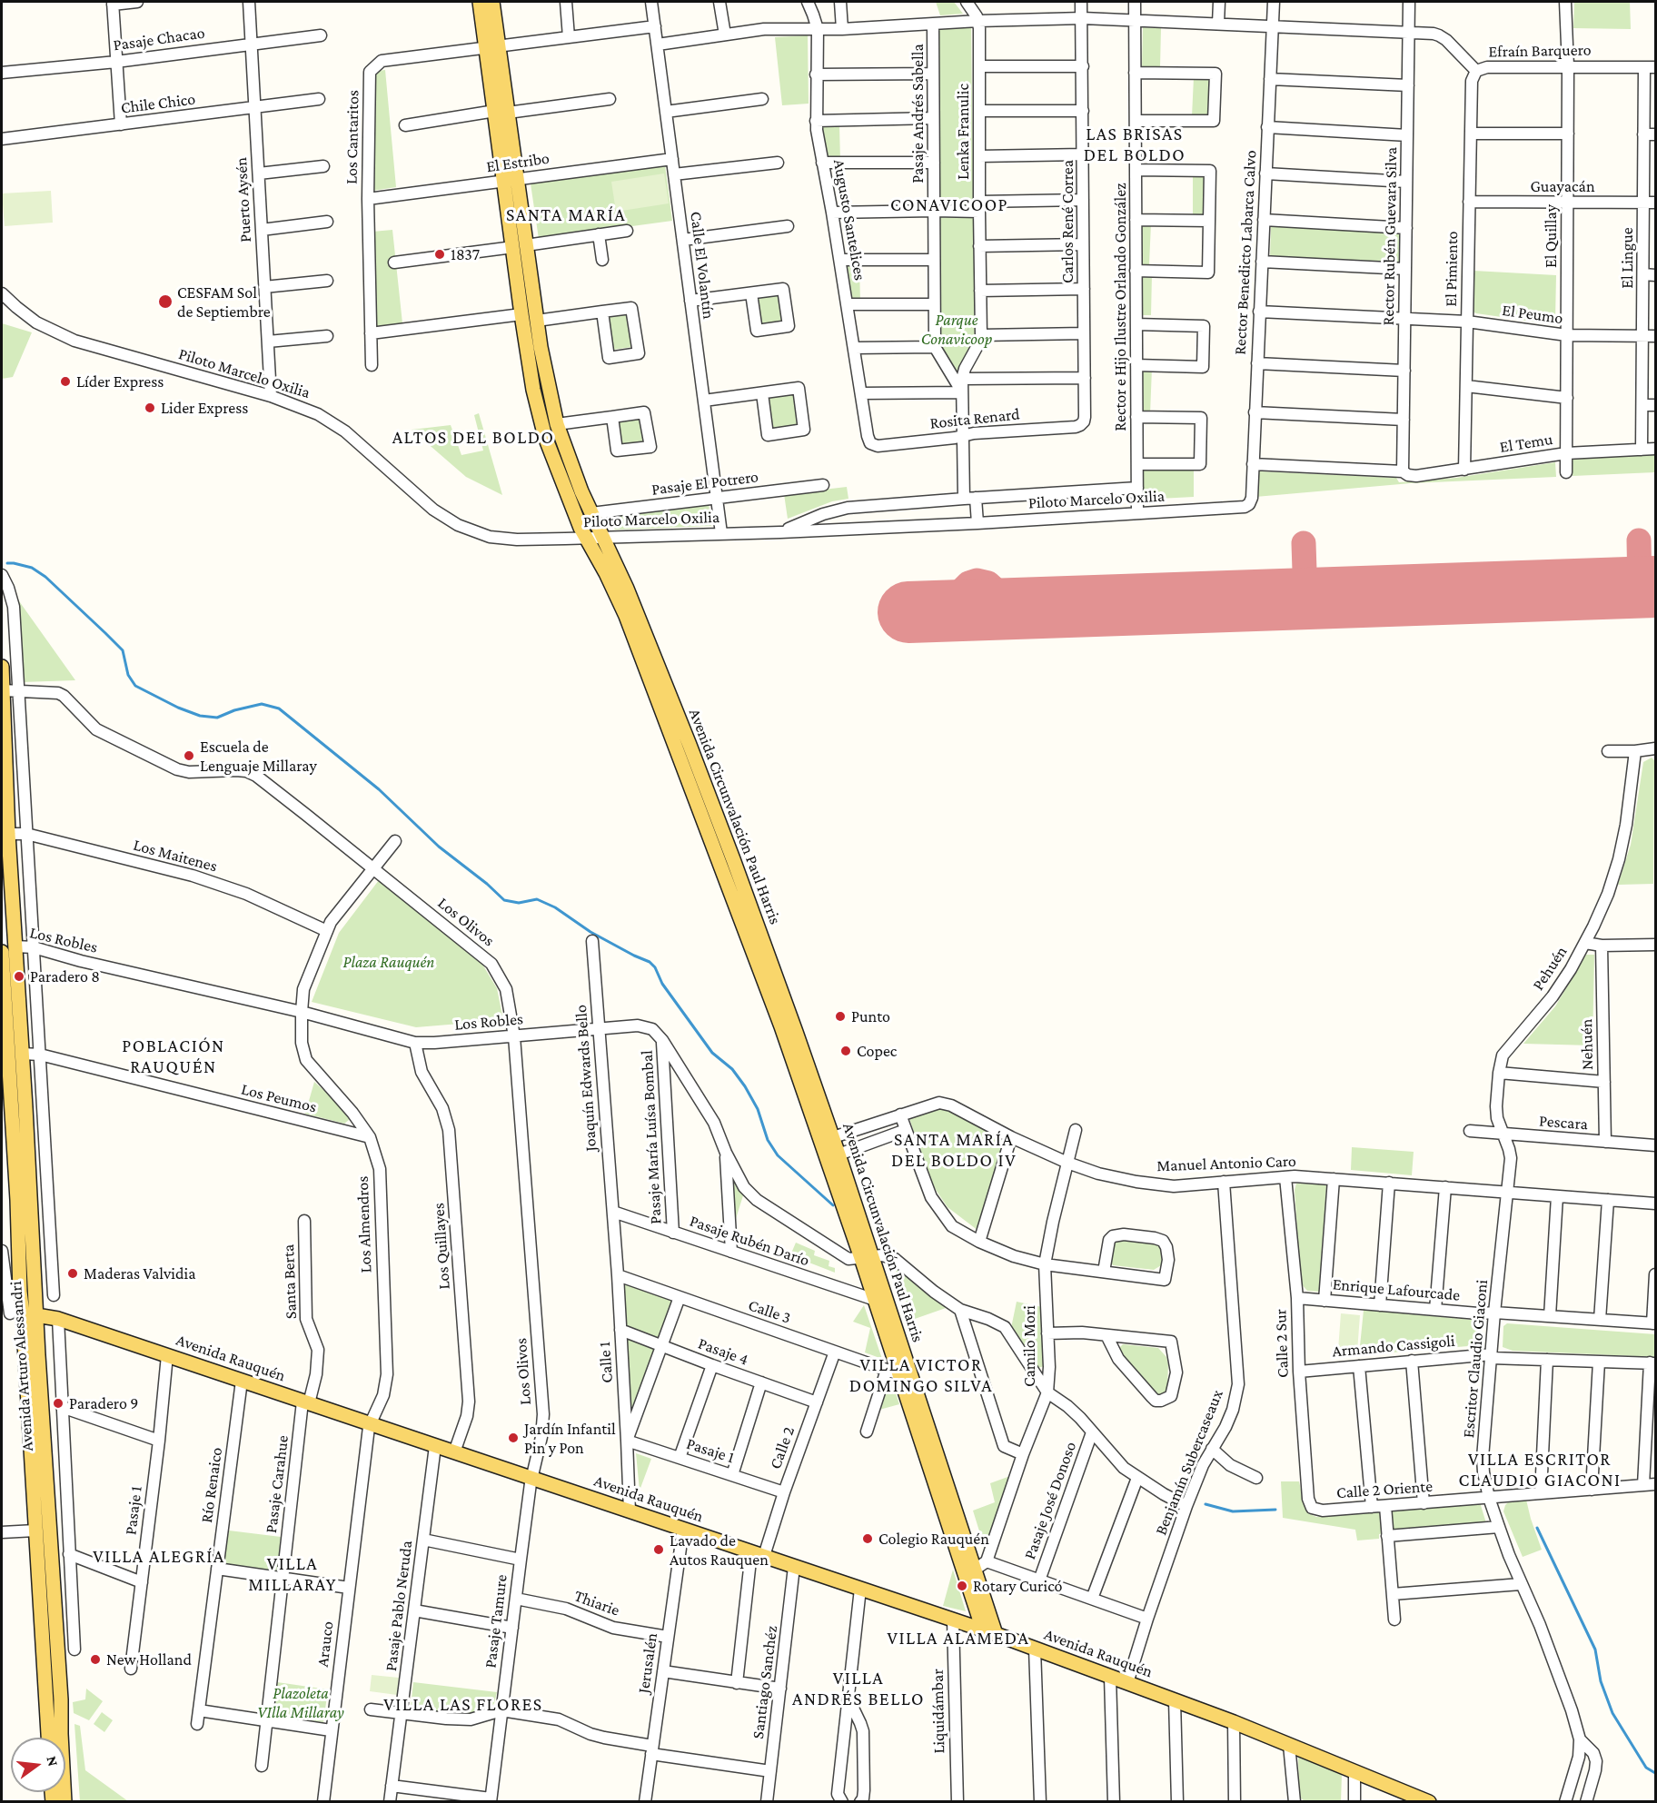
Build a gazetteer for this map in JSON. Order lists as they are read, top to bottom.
{
  "streets": {
    "main road": ["Avenida Circunvalación Paul Harris", "Avenida Rauquén", "Avenida Arturo Alessandri"],
    "street": [
      "Pasaje Chacao",
      "Efraín Barquero",
      "Chile Chico",
      "Pasaje Andrés Sabella",
      "Lenka Franulic",
      "Los Cantaritos",
      "El Estribo",
      "Guayacán",
      "Puerto Aysén",
      "Augusto Santelices",
      "Carlos René Correa",
      "Rector Rubén Guevara Silva",
      "El Quillay",
      "Rector Benedicto Labarca Calvo",
      "El Lingue",
      "Calle El Volantín",
      "El Pimiento",
      "Rector e Hijo Ilustre Orlando González",
      "El Peumo",
      "Piloto Marcelo Oxilia",
      "Rosita Renard",
      "El Temu",
      "Pasaje El Potrero",
      "Los Maitenes",
      "Los Olivos",
      "Los Robles",
      "Pehuén",
      "Nehuén",
      "Joaquín Edwards Bello",
      "Los Peumos",
      "Pescara",
      "Pasaje María Luísa Bombal",
      "Manuel Antonio Caro",
      "Los Almendros",
      "Pasaje Rubén Darío",
      "Los Quillayes",
      "Santa Berta",
      "Enrique Lafourcade",
      "Calle 3",
      "Calle 2 Sur",
      "Camilo Mori",
      "Armando Cassigoli",
      "Pasaje 4",
      "Escritor Claudio Giaconi",
      "Calle 1",
      "Calle 2",
      "Pasaje 1",
      "Benjamín Subercaseaux",
      "Pasaje Carahue",
      "Río Renaico",
      "Calle 2 Oriente",
      "Pasaje José Donoso",
      "Thiarie",
      "Pasaje Pablo Neruda",
      "Pasaje Tamure",
      "Arauco",
      "Jerusalén",
      "Santiago Sanchéz",
      "Liquidámbar"
    ]
  },
  "crossings": [
    ["Pasaje Chacao", "Puerto Aysén"],
    ["Efraín Barquero", "Pasaje Andrés Sabella"],
    ["Efraín Barquero", "Lenka Franulic"],
    ["Efraín Barquero", "Augusto Santelices"],
    ["Efraín Barquero", "Carlos René Correa"],
    ["Efraín Barquero", "Rector Rubén Guevara Silva"],
    ["Efraín Barquero", "El Quillay"],
    ["Efraín Barquero", "Rector Benedicto Labarca Calvo"],
    ["Efraín Barquero", "El Lingue"],
    ["Efraín Barquero", "Calle El Volantín"],
    ["Efraín Barquero", "El Pimiento"],
    ["Efraín Barquero", "Rector e Hijo Ilustre Orlando González"],
    ["Chile Chico", "Puerto Aysén"],
    ["Pasaje Andrés Sabella", "Lenka Franulic"],
    ["Lenka Franulic", "Piloto Marcelo Oxilia"],
    ["Lenka Franulic", "Rosita Renard"],
    ["Los Cantaritos", "El Estribo"],
    ["Los Cantaritos", "Calle El Volantín"],
    ["Los Cantaritos", "Avenida Circunvalación Paul Harris"],
    ["El Estribo", "Calle El Volantín"],
    ["El Estribo", "Avenida Circunvalación Paul Harris"],
    ["Guayacán", "El Quillay"],
    ["Guayacán", "El Lingue"],
    ["Guayacán", "El Pimiento"],
    ["Puerto Aysén", "Piloto Marcelo Oxilia"],
    ["Augusto Santelices", "Rosita Renard"],
    ["Carlos René Correa", "Rosita Renard"],
    ["Rector Rubén Guevara Silva", "El Peumo"],
    ["Rector Rubén Guevara Silva", "El Temu"],
    ["El Quillay", "El Peumo"],
    ["El Quillay", "El Temu"],
    ["Rector Benedicto Labarca Calvo", "El Peumo"],
    ["Rector Benedicto Labarca Calvo", "Piloto Marcelo Oxilia"],
    ["Rector Benedicto Labarca Calvo", "El Temu"],
    ["El Lingue", "El Peumo"],
    ["El Lingue", "El Temu"],
    ["Calle El Volantín", "Piloto Marcelo Oxilia"],
    ["Calle El Volantín", "Pasaje El Potrero"],
    ["El Pimiento", "El Peumo"],
    ["El Pimiento", "El Temu"],
    ["Rector e Hijo Ilustre Orlando González", "Piloto Marcelo Oxilia"],
    ["Piloto Marcelo Oxilia", "Avenida Circunvalación Paul Harris"],
    ["Pasaje El Potrero", "Avenida Circunvalación Paul Harris"],
    ["Avenida Circunvalación Paul Harris", "Los Robles"],
    ["Avenida Circunvalación Paul Harris", "Manuel Antonio Caro"],
    ["Avenida Circunvalación Paul Harris", "Pasaje Rubén Darío"],
    ["Avenida Circunvalación Paul Harris", "Calle 3"],
    ["Avenida Circunvalación Paul Harris", "Avenida Rauquén"],
    ["Los Maitenes", "Los Almendros"],
    ["Los Maitenes", "Avenida Arturo Alessandri"],
    ["Los Olivos", "Los Robles"],
    ["Los Olivos", "Los Almendros"],
    ["Los Olivos", "Avenida Rauquén"],
    ["Los Olivos", "Avenida Arturo Alessandri"],
    ["Los Olivos", "Pasaje Tamure"],
    ["Los Robles", "Joaquín Edwards Bello"],
    ["Los Robles", "Pasaje María Luísa Bombal"],
    ["Los Robles", "Los Almendros"],
    ["Los Robles", "Los Quillayes"],
    ["Los Robles", "Camilo Mori"],
    ["Los Robles", "Avenida Arturo Alessandri"],
    ["Los Robles", "Benjamín Subercaseaux"],
    ["Los Robles", "Pasaje José Donoso"],
    ["Pehuén", "Pescara"],
    ["Pehuén", "Manuel Antonio Caro"],
    ["Pehuén", "Escritor Claudio Giaconi"],
    ["Nehuén", "Pescara"],
    ["Joaquín Edwards Bello", "Pasaje Rubén Darío"],
    ["Joaquín Edwards Bello", "Calle 1"],
    ["Los Peumos", "Los Almendros"],
    ["Los Peumos", "Avenida Arturo Alessandri"],
    ["Pasaje María Luísa Bombal", "Pasaje Rubén Darío"],
    ["Manuel Antonio Caro", "Calle 2 Sur"],
    ["Manuel Antonio Caro", "Camilo Mori"],
    ["Manuel Antonio Caro", "Escritor Claudio Giaconi"],
    ["Manuel Antonio Caro", "Benjamín Subercaseaux"],
    ["Los Almendros", "Avenida Rauquén"],
    ["Los Almendros", "Arauco"],
    ["Pasaje Rubén Darío", "Calle 1"],
    ["Los Quillayes", "Avenida Rauquén"],
    ["Santa Berta", "Avenida Rauquén"],
    ["Santa Berta", "Pasaje Carahue"],
    ["Enrique Lafourcade", "Calle 2 Sur"],
    ["Enrique Lafourcade", "Escritor Claudio Giaconi"],
    ["Calle 3", "Calle 1"],
    ["Calle 3", "Calle 2"],
    ["Calle 2 Sur", "Armando Cassigoli"],
    ["Calle 2 Sur", "Calle 2 Oriente"],
    ["Armando Cassigoli", "Escritor Claudio Giaconi"],
    ["Pasaje 4", "Calle 1"],
    ["Pasaje 4", "Calle 2"],
    ["Avenida Rauquén", "Calle 1"],
    ["Avenida Rauquén", "Avenida Arturo Alessandri"],
    ["Avenida Rauquén", "Calle 2"],
    ["Avenida Rauquén", "Pasaje 1"],
    ["Avenida Rauquén", "Benjamín Subercaseaux"],
    ["Avenida Rauquén", "Pasaje Carahue"],
    ["Avenida Rauquén", "Río Renaico"],
    ["Avenida Rauquén", "Pasaje Pablo Neruda"],
    ["Avenida Rauquén", "Pasaje Tamure"],
    ["Avenida Rauquén", "Arauco"],
    ["Avenida Rauquén", "Jerusalén"],
    ["Avenida Rauquén", "Santiago Sanchéz"],
    ["Avenida Rauquén", "Liquidámbar"],
    ["Escritor Claudio Giaconi", "Calle 2 Oriente"],
    ["Calle 1", "Pasaje 1"],
    ["Calle 2", "Pasaje 1"],
    ["Thiarie", "Pasaje Tamure"],
    ["Thiarie", "Jerusalén"]
  ],
  "districts": [
    "LAS BRISAS DEL BOLDO",
    "CONAVICOOP",
    "SANTA MARÍA",
    "ALTOS DEL BOLDO",
    "POBLACIÓN RAUQUÉN",
    "SANTA MARÍA DEL BOLDO IV",
    "VILLA VICTOR DOMINGO SILVA",
    "VILLA ESCRITOR CLAUDIO GIACONI",
    "VILLA ALEGRÍA",
    "VILLA MILLARAY",
    "VILLA ALAMEDA",
    "VILLA ANDRÉS BELLO",
    "VILLA LAS FLORES"
  ],
  "parks": ["Parque Conavicoop", "Plaza Rauquén", "Plazoleta VIlla Millaray"],
  "places": [
    "1837",
    "CESFAM Sol de Septiembre",
    "Líder Express",
    "Lider Express",
    "Escuela de Lenguaje Millaray",
    "Paradero 8",
    "Punto",
    "Copec",
    "Maderas Valvidia",
    "Paradero 9",
    "Jardín Infantil Pin y Pon",
    "Colegio Rauquén",
    "Lavado de Autos Rauquen",
    "Rotary Curicó",
    "New Holland"
  ],
  "north": "right"
}
